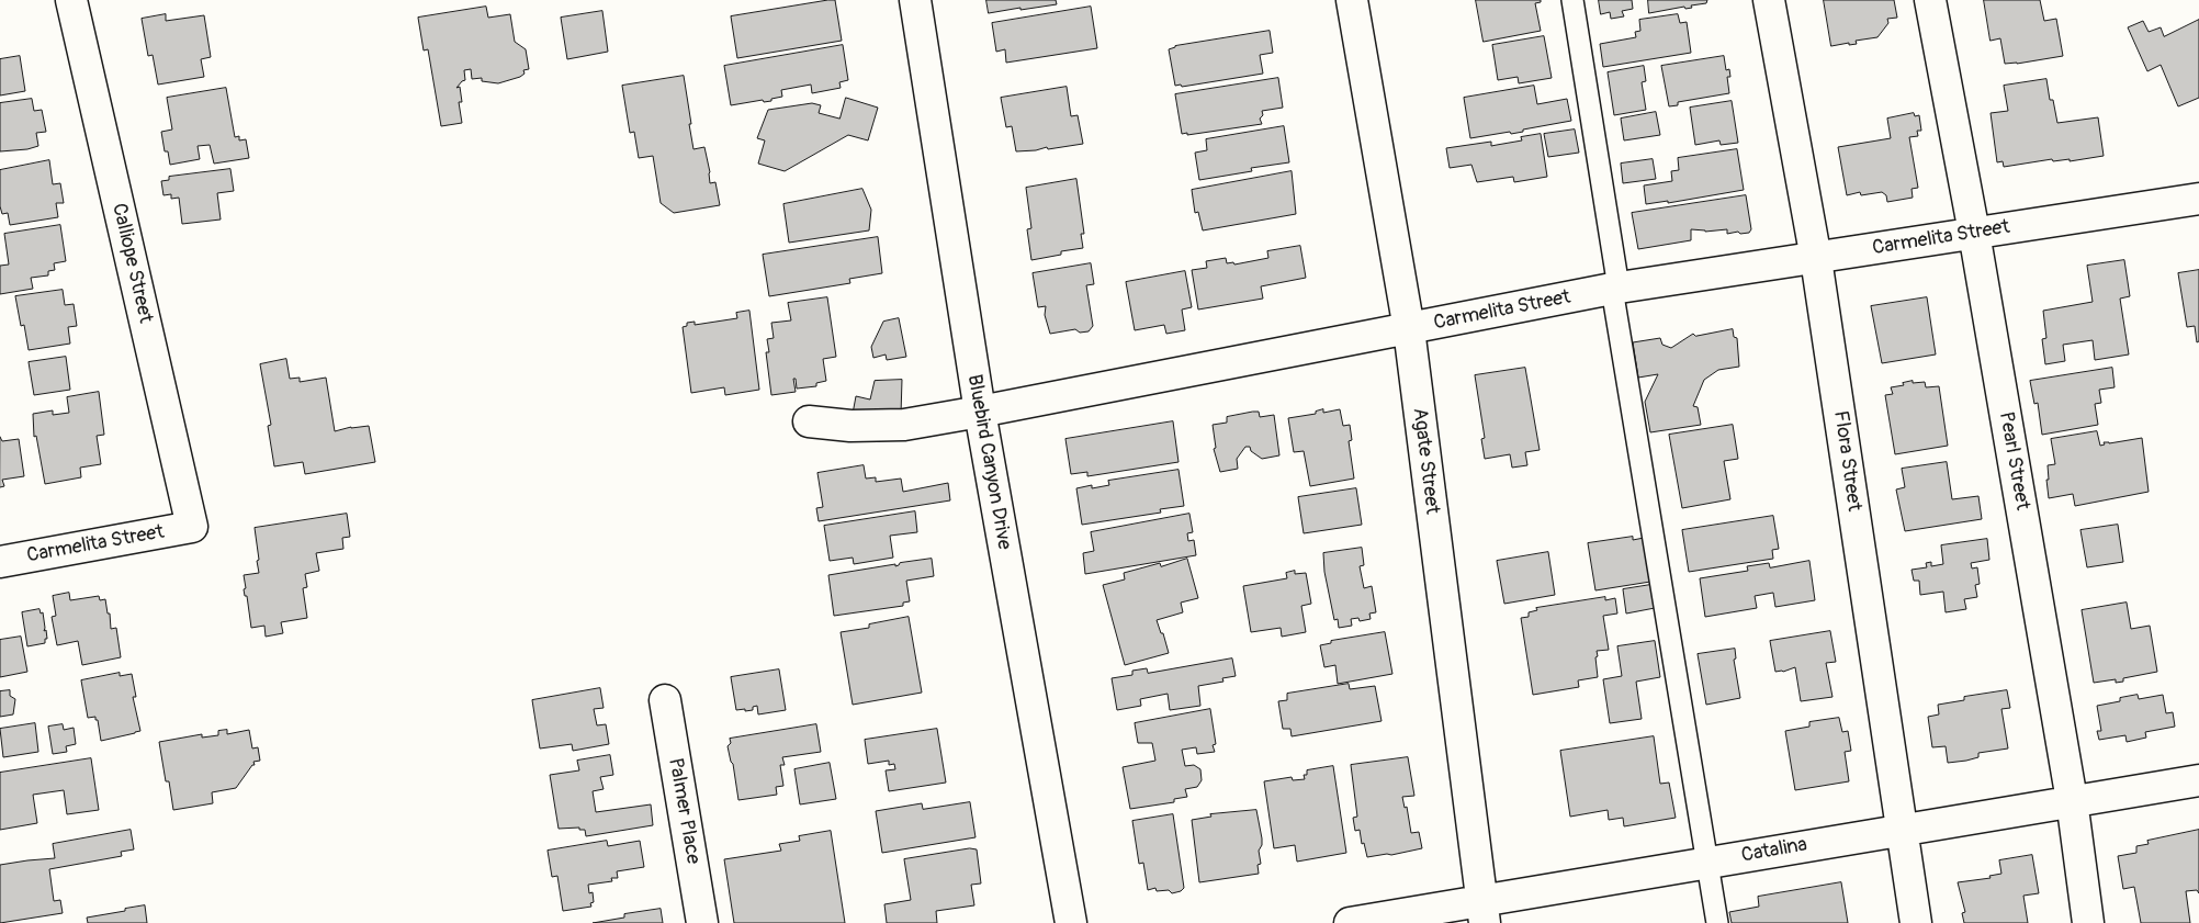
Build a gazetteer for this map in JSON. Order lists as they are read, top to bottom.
{
  "streets": {
    "street": [
      "Carmelita Street",
      "Calliope Street",
      "Agate Street",
      "Flora Street",
      "Pearl Street",
      "Bluebird Canyon Drive",
      "Palmer Place",
      "Catalina"
    ]
  },
  "crossings": [
    ["Carmelita Street", "Calliope Street"],
    ["Carmelita Street", "Agate Street"],
    ["Carmelita Street", "Flora Street"],
    ["Carmelita Street", "Pearl Street"],
    ["Carmelita Street", "Bluebird Canyon Drive"],
    ["Agate Street", "Catalina"],
    ["Flora Street", "Catalina"],
    ["Pearl Street", "Catalina"]
  ]
}
